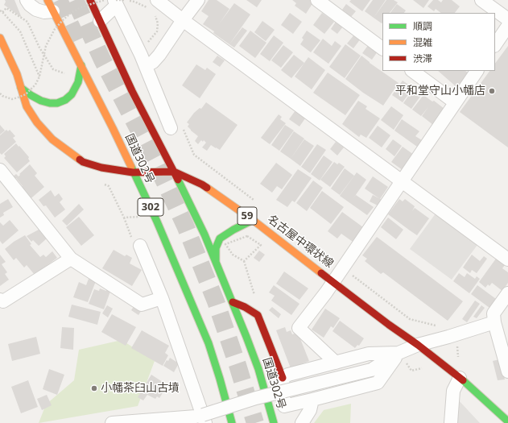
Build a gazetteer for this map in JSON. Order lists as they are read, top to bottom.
{
  "streets": {
    "main road": [
      "国道302号",
      "302",
      "59",
      "名古屋中環状線"
    ]
  },
  "crossings": [
    ["国道302号", "名古屋中環状線"]
  ],
  "places": ["平和堂守山小幡店", "小幡茶臼山古墳"],
  "legend": ["順調", "混雑", "渋滞"]
}
